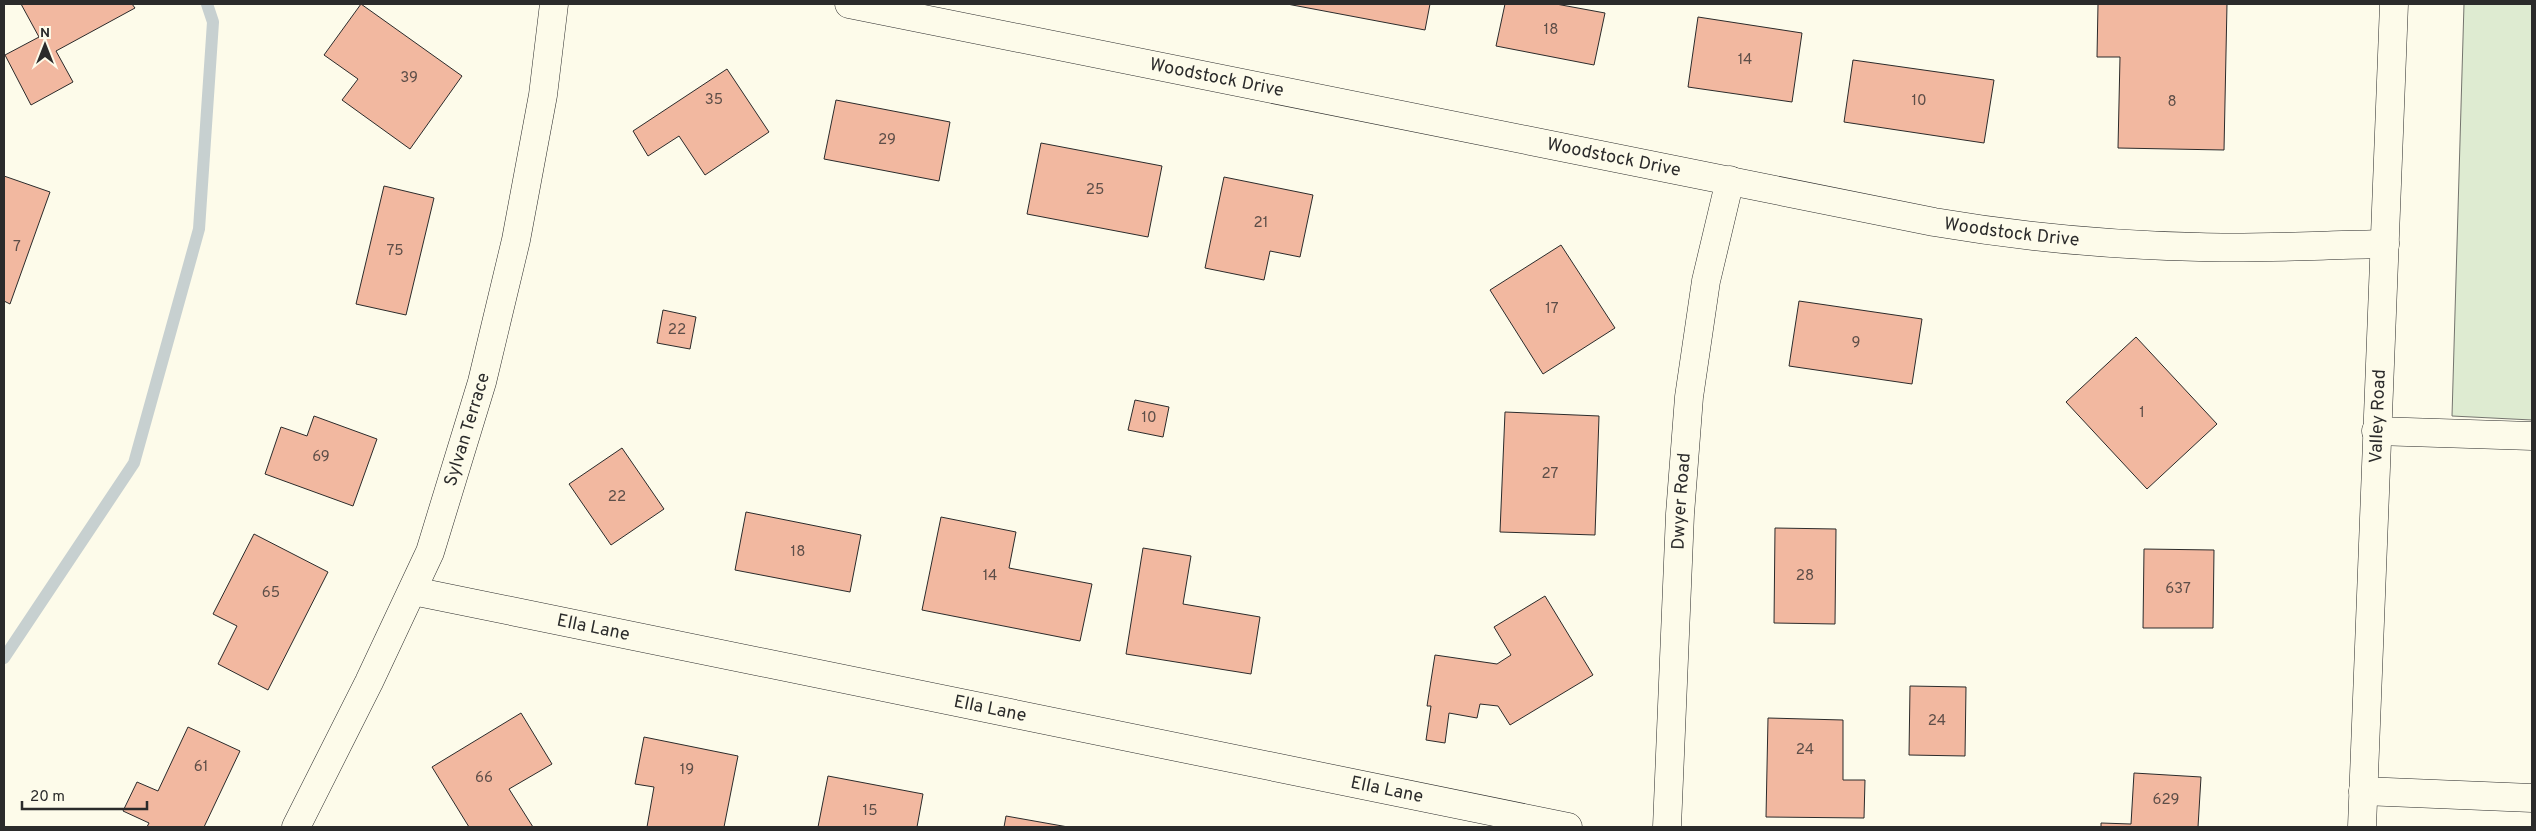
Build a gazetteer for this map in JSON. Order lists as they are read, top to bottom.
{
  "streets": {
    "street": [
      "Woodstock Drive",
      "Valley Road",
      "Sylvan Terrace",
      "Dwyer Road",
      "Ella Lane"
    ]
  },
  "crossings": [
    ["Woodstock Drive", "Valley Road"],
    ["Woodstock Drive", "Dwyer Road"],
    ["Sylvan Terrace", "Ella Lane"]
  ],
  "house_numbers": [
    "18",
    "14",
    "39",
    "35",
    "10",
    "8",
    "29",
    "25",
    "21",
    "7",
    "75",
    "17",
    "22",
    "9",
    "1",
    "10",
    "69",
    "27",
    "22",
    "18",
    "14",
    "28",
    "637",
    "65",
    "24",
    "24",
    "61",
    "19",
    "66",
    "629",
    "15"
  ],
  "scale_bar": "20 m",
  "north": "top"
}
